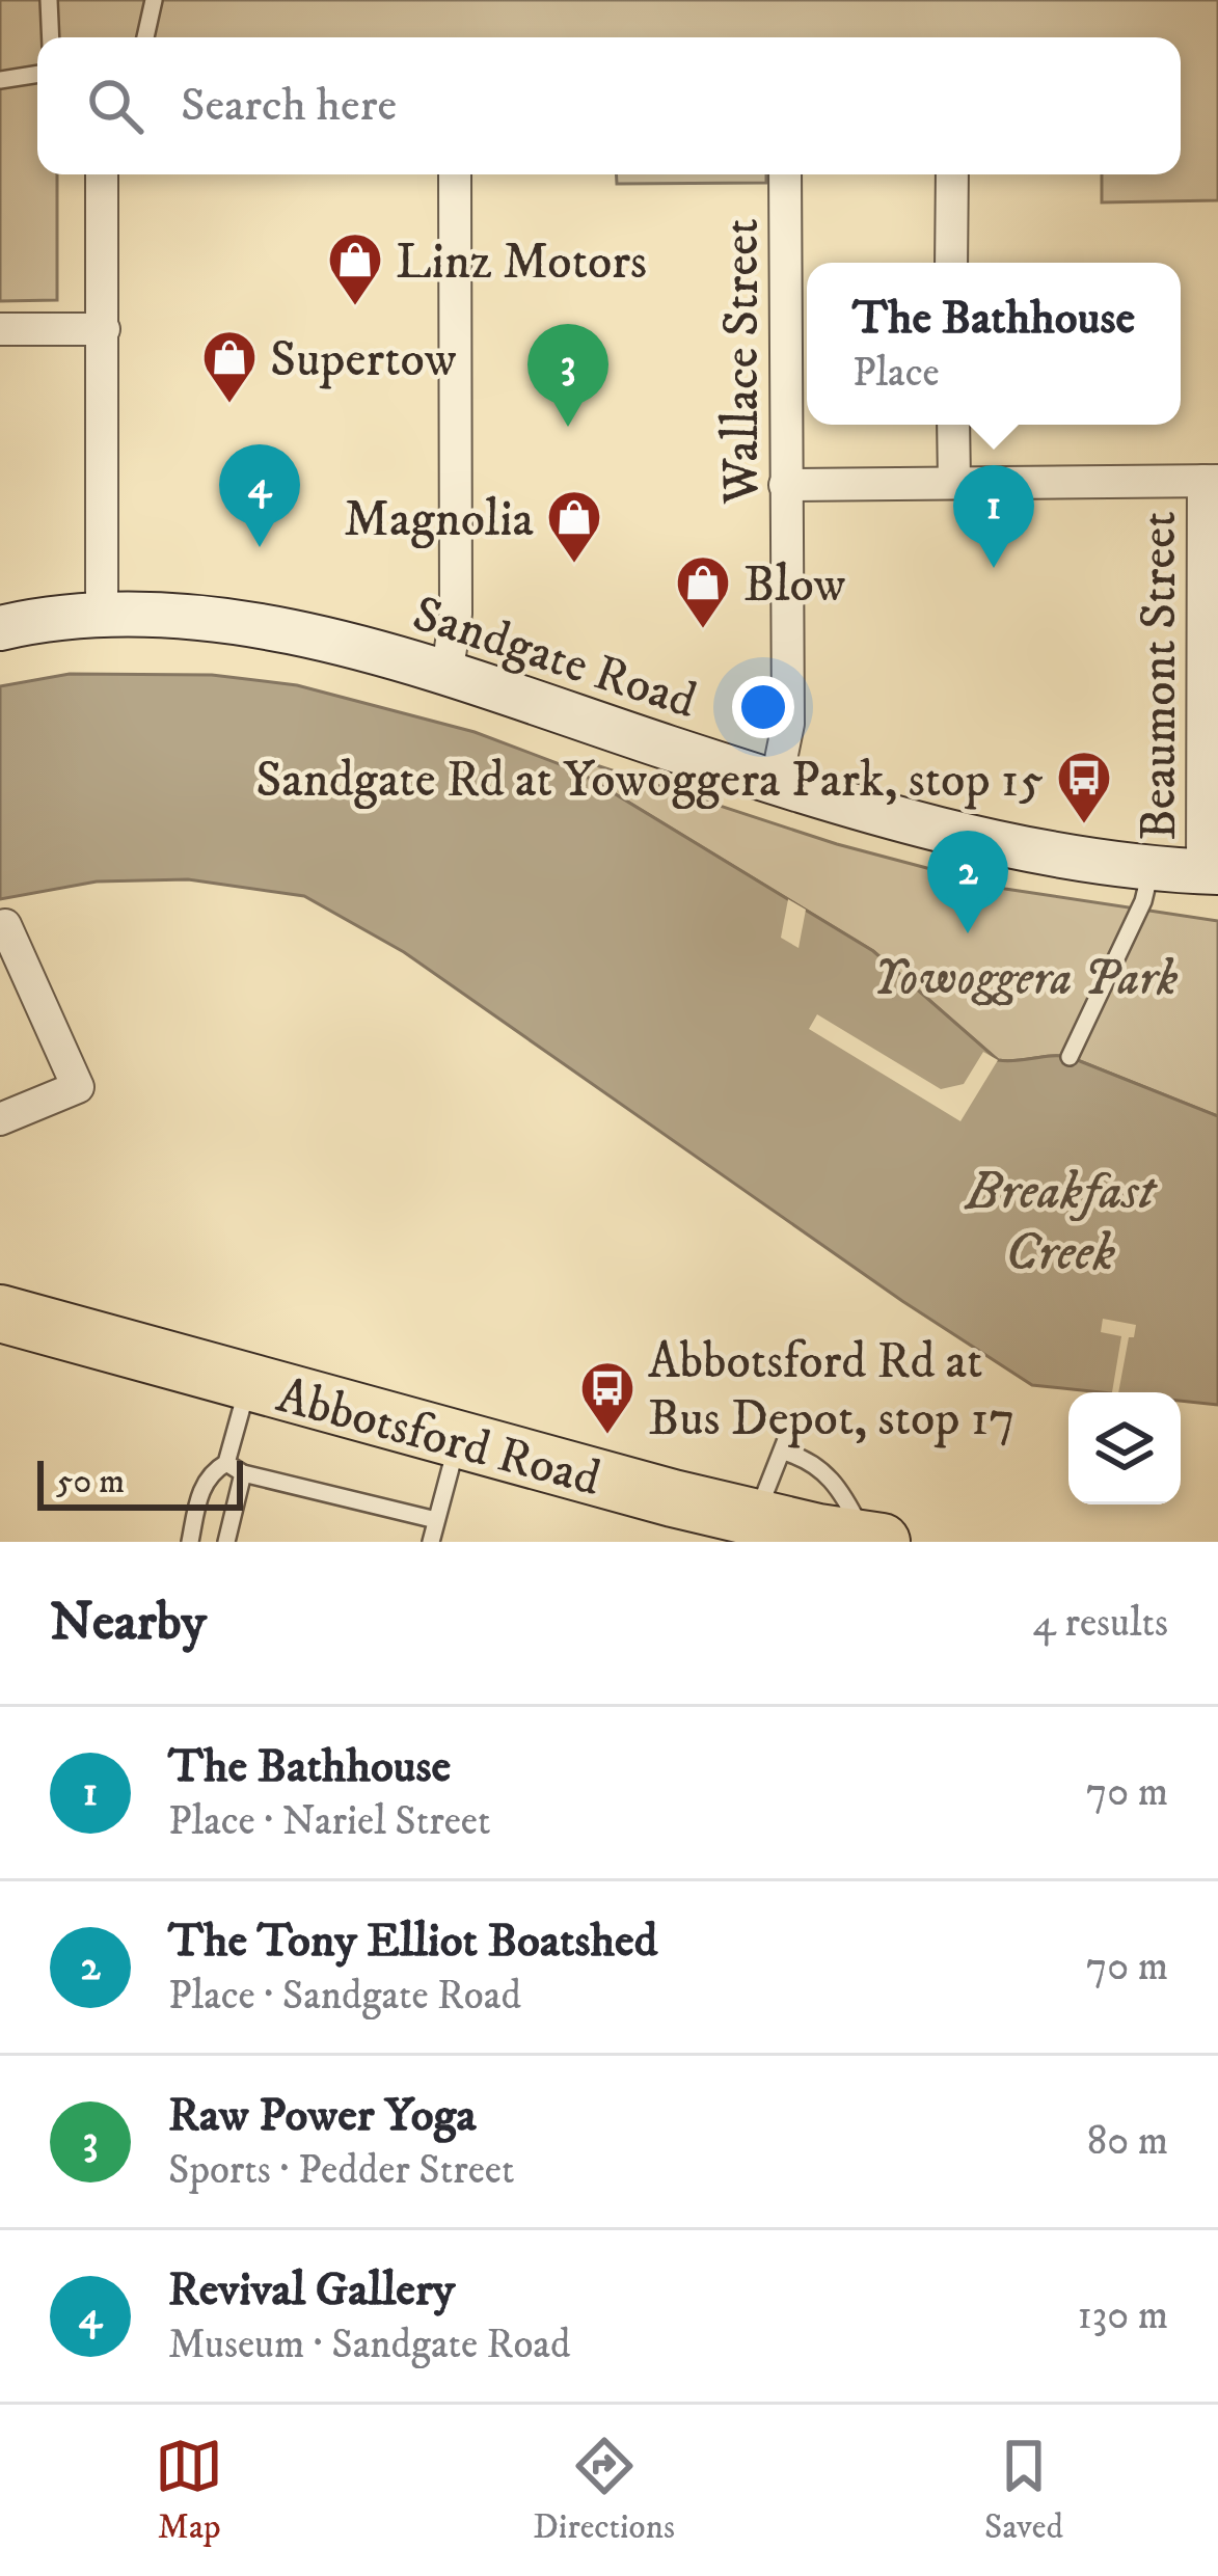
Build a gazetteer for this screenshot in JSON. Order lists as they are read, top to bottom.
{
  "streets": {
    "highway": ["Abbotsford Road"],
    "main road": ["Sandgate Road"],
    "street": ["Wallace Street", "Beaumont Street"]
  },
  "crossings": [
    ["Wallace Street", "Sandgate Road"],
    ["Sandgate Road", "Beaumont Street"]
  ],
  "water": ["Breakfast Creek"],
  "parks": ["Yowoggera Park"],
  "places": {
    "shop": [
      "Linz Motors",
      "Supertow",
      "Magnolia",
      "Blow"
    ],
    "bus stop": ["Sandgate Rd at Yowoggera Park, stop 15", "Abbotsford Rd at Bus Depot, stop 17"]
  },
  "scale_bar": "50 m",
  "page": {
    "search": "Search here",
    "popup": ["The Bathhouse", "Place"],
    "pins": [
      "3",
      "4",
      "1",
      "2"
    ],
    "scale": "50 m",
    "heading": ["Nearby", "4 results"],
    "list": [
      {
        "mark": "1",
        "name": "The Bathhouse",
        "note": "Place · Nariel Street",
        "value": "70 m"
      },
      {
        "mark": "2",
        "name": "The Tony Elliot Boatshed",
        "note": "Place · Sandgate Road",
        "value": "70 m"
      },
      {
        "mark": "3",
        "name": "Raw Power Yoga",
        "note": "Sports · Pedder Street",
        "value": "80 m"
      },
      {
        "mark": "4",
        "name": "Revival Gallery",
        "note": "Museum · Sandgate Road",
        "value": "130 m"
      }
    ],
    "nav": ["Map", "Directions", "Saved"]
  }
}
